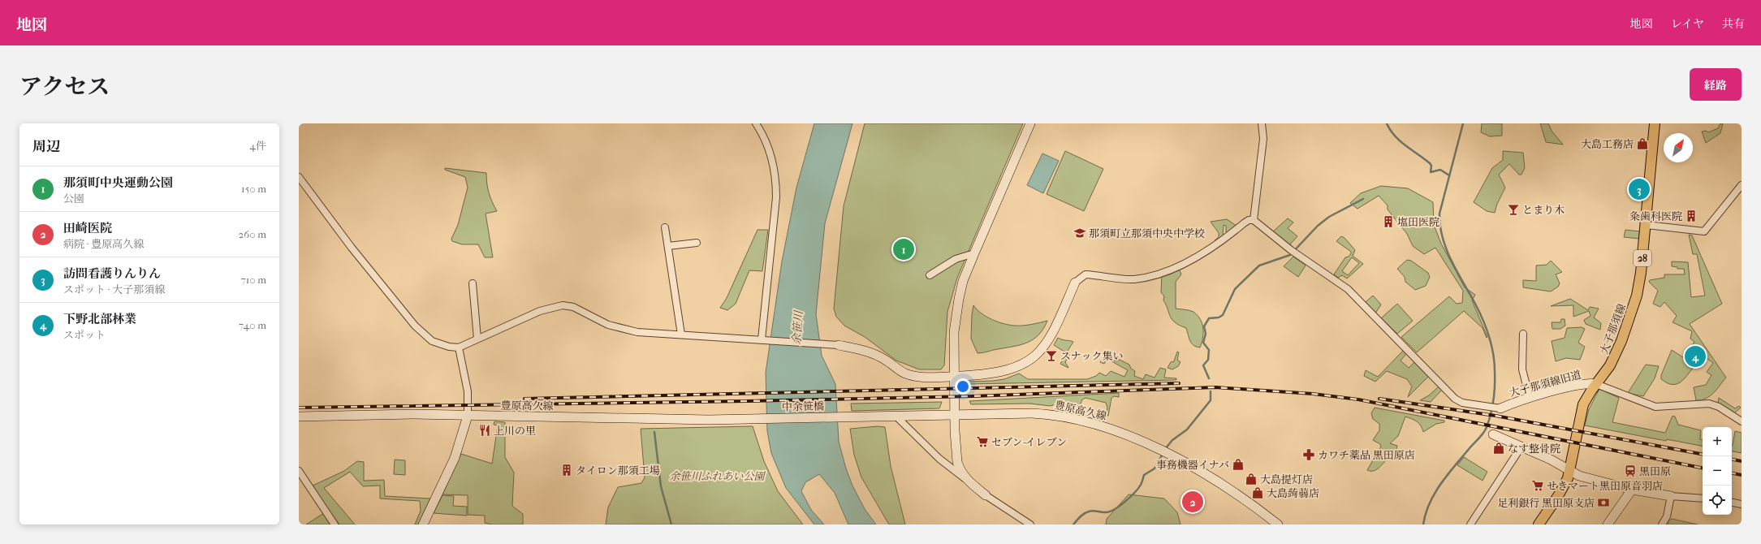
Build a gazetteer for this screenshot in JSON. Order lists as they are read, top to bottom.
{
  "streets": {
    "main road": ["28", "大子那須線"],
    "street": ["大子那須線旧道", "豊原高久線", "中余笹橋"]
  },
  "crossings": [
    ["大子那須線", "大子那須線旧道"],
    ["豊原高久線", "中余笹橋"]
  ],
  "water": ["余笹川"],
  "parks": ["余笹川ふれあい公園"],
  "places": {
    "shop": [
      "大島工務店",
      "なす整骨院",
      "事務機器イナバ",
      "大島提灯店",
      "大島蒟蒻店"
    ],
    "bar": ["とまり木", "スナック集い"],
    "building": ["粂歯科医院", "塩田医院", "タイロン那須工場"],
    "school or university": ["那須町立那須中央中学校"],
    "restaurant": ["上川の里"],
    "supermarket": ["セブン-イレブン", "せきマート黒田原音羽店"],
    "pharmacy": ["カワチ薬品 黒田原店"],
    "station": ["黒田原"],
    "bank": ["足利銀行 黒田原支店"]
  },
  "north": "top right",
  "page": {
    "header": "地図",
    "nav": ["地図", "レイヤ", "共有"],
    "title": "アクセス",
    "buttons": "経路",
    "heading": ["周辺", "4件"],
    "list": [
      {
        "mark": "1",
        "name": "那須町中央運動公園",
        "note": "公園",
        "value": "150 m"
      },
      {
        "mark": "2",
        "name": "田崎医院",
        "note": "病院 · 豊原高久線",
        "value": "260 m"
      },
      {
        "mark": "3",
        "name": "訪問看護りんりん",
        "note": "スポット · 大子那須線",
        "value": "710 m"
      },
      {
        "mark": "4",
        "name": "下野北部林業",
        "note": "スポット",
        "value": "740 m"
      }
    ],
    "pins": [
      "3",
      "1",
      "4",
      "2"
    ],
    "map_buttons": ["+", "−"]
  }
}
